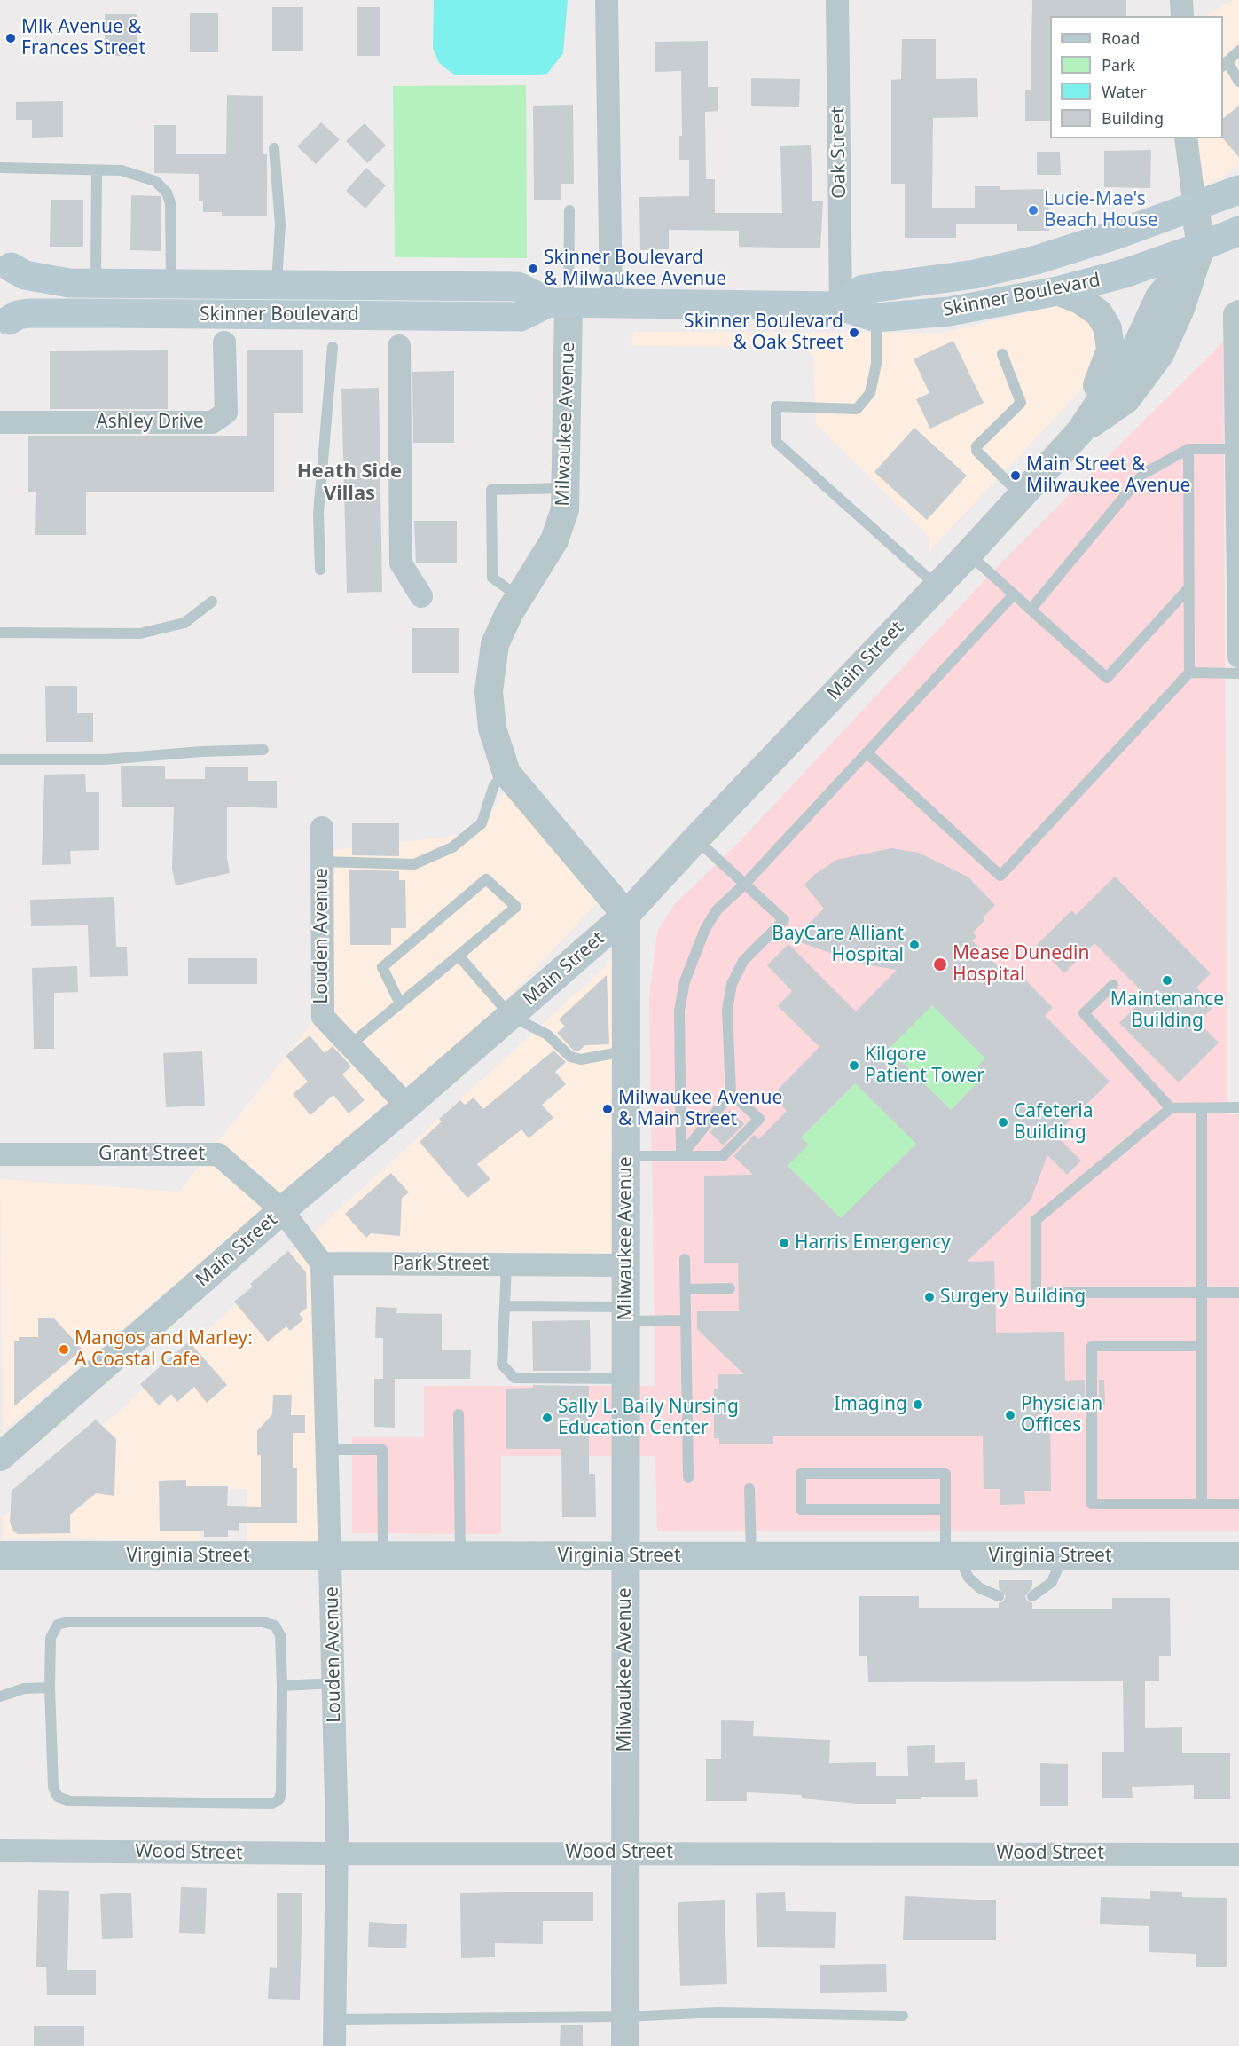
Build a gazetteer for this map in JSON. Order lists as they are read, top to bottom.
{
  "streets": {
    "main road": ["Skinner Boulevard", "Main Street"],
    "street": [
      "Oak Street",
      "Ashley Drive",
      "Milwaukee Avenue",
      "Louden Avenue",
      "Grant Street",
      "Park Street",
      "Virginia Street",
      "Wood Street"
    ]
  },
  "crossings": [
    ["Oak Street", "Skinner Boulevard"],
    ["Skinner Boulevard", "Ashley Drive"],
    ["Skinner Boulevard", "Milwaukee Avenue"],
    ["Skinner Boulevard", "Main Street"],
    ["Milwaukee Avenue", "Main Street"],
    ["Milwaukee Avenue", "Park Street"],
    ["Milwaukee Avenue", "Virginia Street"],
    ["Milwaukee Avenue", "Wood Street"],
    ["Main Street", "Louden Avenue"],
    ["Main Street", "Grant Street"],
    ["Louden Avenue", "Park Street"],
    ["Louden Avenue", "Virginia Street"],
    ["Louden Avenue", "Wood Street"]
  ],
  "districts": ["Heath Side Villas"],
  "places": [
    "Mlk Avenue & Frances Street",
    "Lucie-Mae's Beach House",
    "Skinner Boulevard & Milwaukee Avenue",
    "Skinner Boulevard & Oak Street",
    "Main Street & Milwaukee Avenue",
    "BayCare Alliant Hospital",
    "Mease Dunedin Hospital",
    "Maintenance Building",
    "Kilgore Patient Tower",
    "Milwaukee Avenue & Main Street",
    "Cafeteria Building",
    "Harris Emergency",
    "Surgery Building",
    "Mangos and Marley: A Coastal Cafe",
    "Imaging",
    "Physician Offices",
    "Sally L. Baily Nursing Education Center"
  ],
  "legend": [
    "Road",
    "Park",
    "Water",
    "Building"
  ]
}
